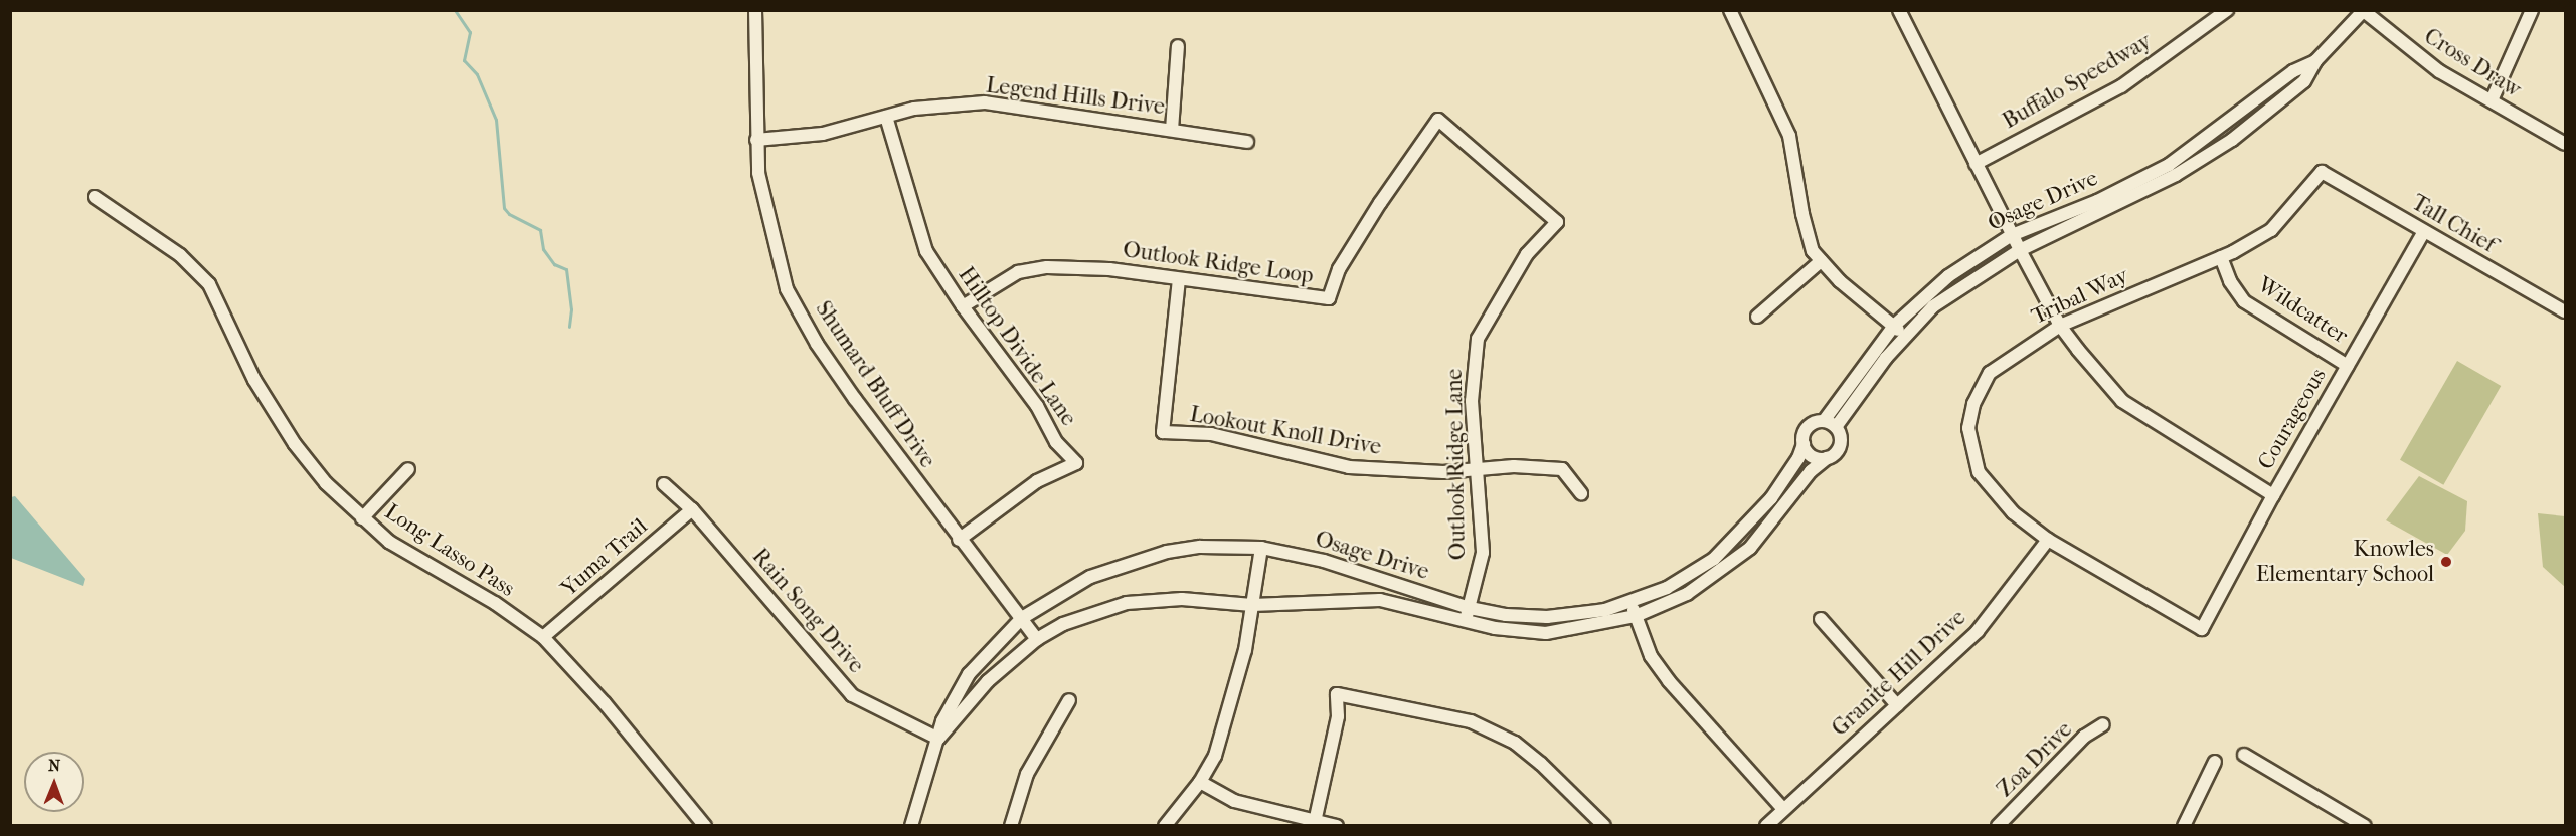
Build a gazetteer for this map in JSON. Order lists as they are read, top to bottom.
{
  "streets": {
    "street": [
      "Cross Draw",
      "Buffalo Speedway",
      "Legend Hills Drive",
      "Osage Drive",
      "Tall Chief",
      "Outlook Ridge Loop",
      "Tribal Way",
      "Wildcatter",
      "Hilltop Divide Lane",
      "Shumard Bluff Drive",
      "Courageous",
      "Lookout Knoll Drive",
      "Outlook Ridge Lane",
      "Long Lasso Pass",
      "Yuma Trail",
      "Rain Song Drive",
      "Granite Hill Drive",
      "Zoa Drive"
    ]
  },
  "crossings": [
    ["Cross Draw", "Osage Drive"],
    ["Legend Hills Drive", "Hilltop Divide Lane"],
    ["Legend Hills Drive", "Shumard Bluff Drive"],
    ["Osage Drive", "Shumard Bluff Drive"],
    ["Osage Drive", "Outlook Ridge Lane"],
    ["Osage Drive", "Rain Song Drive"],
    ["Tall Chief", "Tribal Way"],
    ["Tall Chief", "Courageous"],
    ["Outlook Ridge Loop", "Hilltop Divide Lane"],
    ["Outlook Ridge Loop", "Lookout Knoll Drive"],
    ["Outlook Ridge Loop", "Outlook Ridge Lane"],
    ["Tribal Way", "Wildcatter"],
    ["Tribal Way", "Courageous"],
    ["Tribal Way", "Granite Hill Drive"],
    ["Wildcatter", "Courageous"],
    ["Hilltop Divide Lane", "Shumard Bluff Drive"],
    ["Lookout Knoll Drive", "Outlook Ridge Lane"],
    ["Long Lasso Pass", "Yuma Trail"],
    ["Yuma Trail", "Rain Song Drive"]
  ],
  "places": ["Knowles Elementary School"],
  "north": "top"
}
